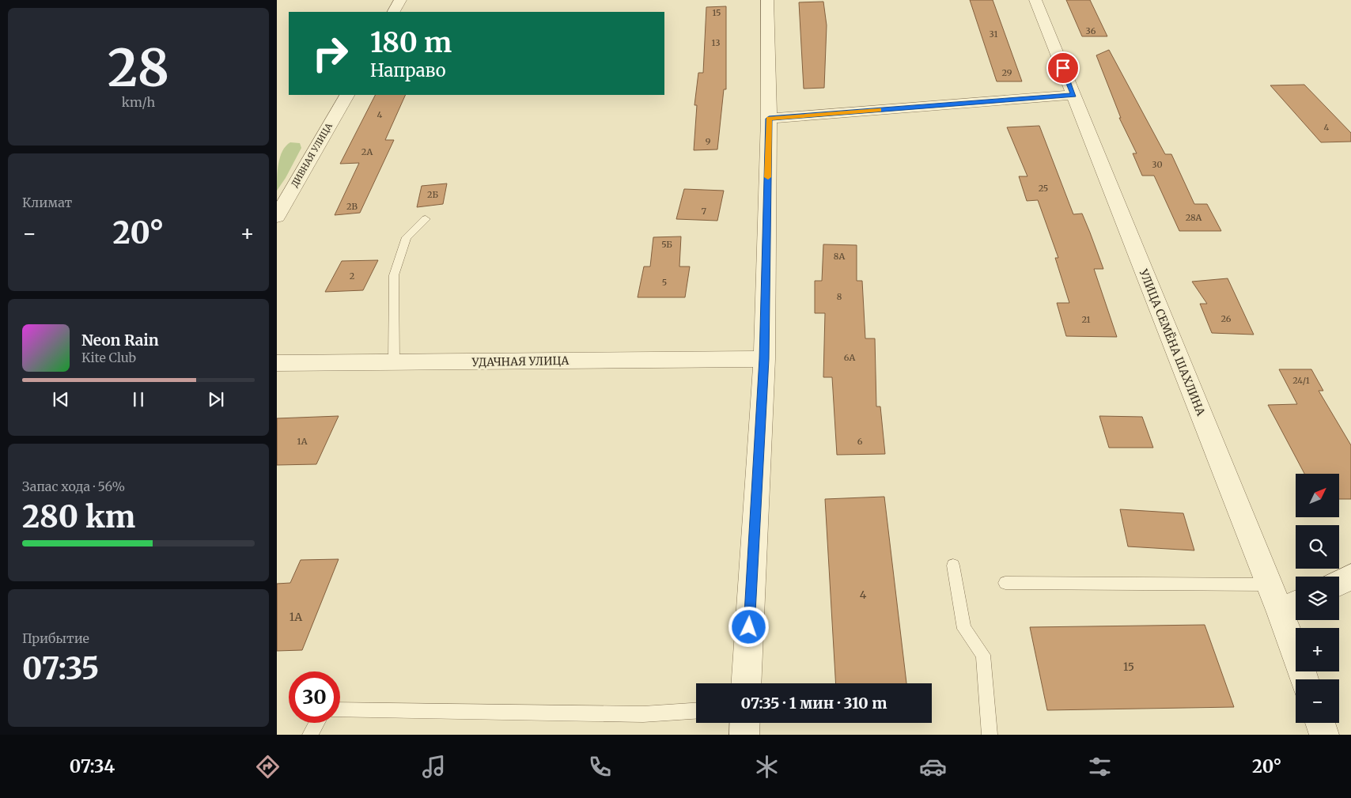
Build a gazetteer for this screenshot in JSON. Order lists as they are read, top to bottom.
{
  "streets": {
    "street": ["ДИВНАЯ УЛИЦА", "УЛИЦА СЕМЁНА ШАХЛИНА", "УДАЧНАЯ УЛИЦА"]
  },
  "house_numbers": [
    "15",
    "36",
    "31",
    "13",
    "29",
    "4",
    "4",
    "9",
    "2А",
    "30",
    "25",
    "2Б",
    "2В",
    "7",
    "28А",
    "5Б",
    "8А",
    "2",
    "5",
    "8",
    "26",
    "21",
    "6А",
    "24/1",
    "1А",
    "6",
    "4",
    "1А",
    "15"
  ],
  "north": "top right",
  "page": {
    "tile": [
      ["28", "km/h"],
      "Климат",
      ["Запас хода · 56%", "280 km"],
      ["Прибытие", "07:35"]
    ],
    "turn": ["180 m", "Направо"],
    "heat": ["−", "20°", "+"],
    "song": ["Neon Rain", "Kite Club"],
    "map_buttons": ["+", "−"],
    "limit": "30",
    "trip": "07:35 · 1 мин · 310 m",
    "tabs": ["07:34", "20°"]
  }
}
